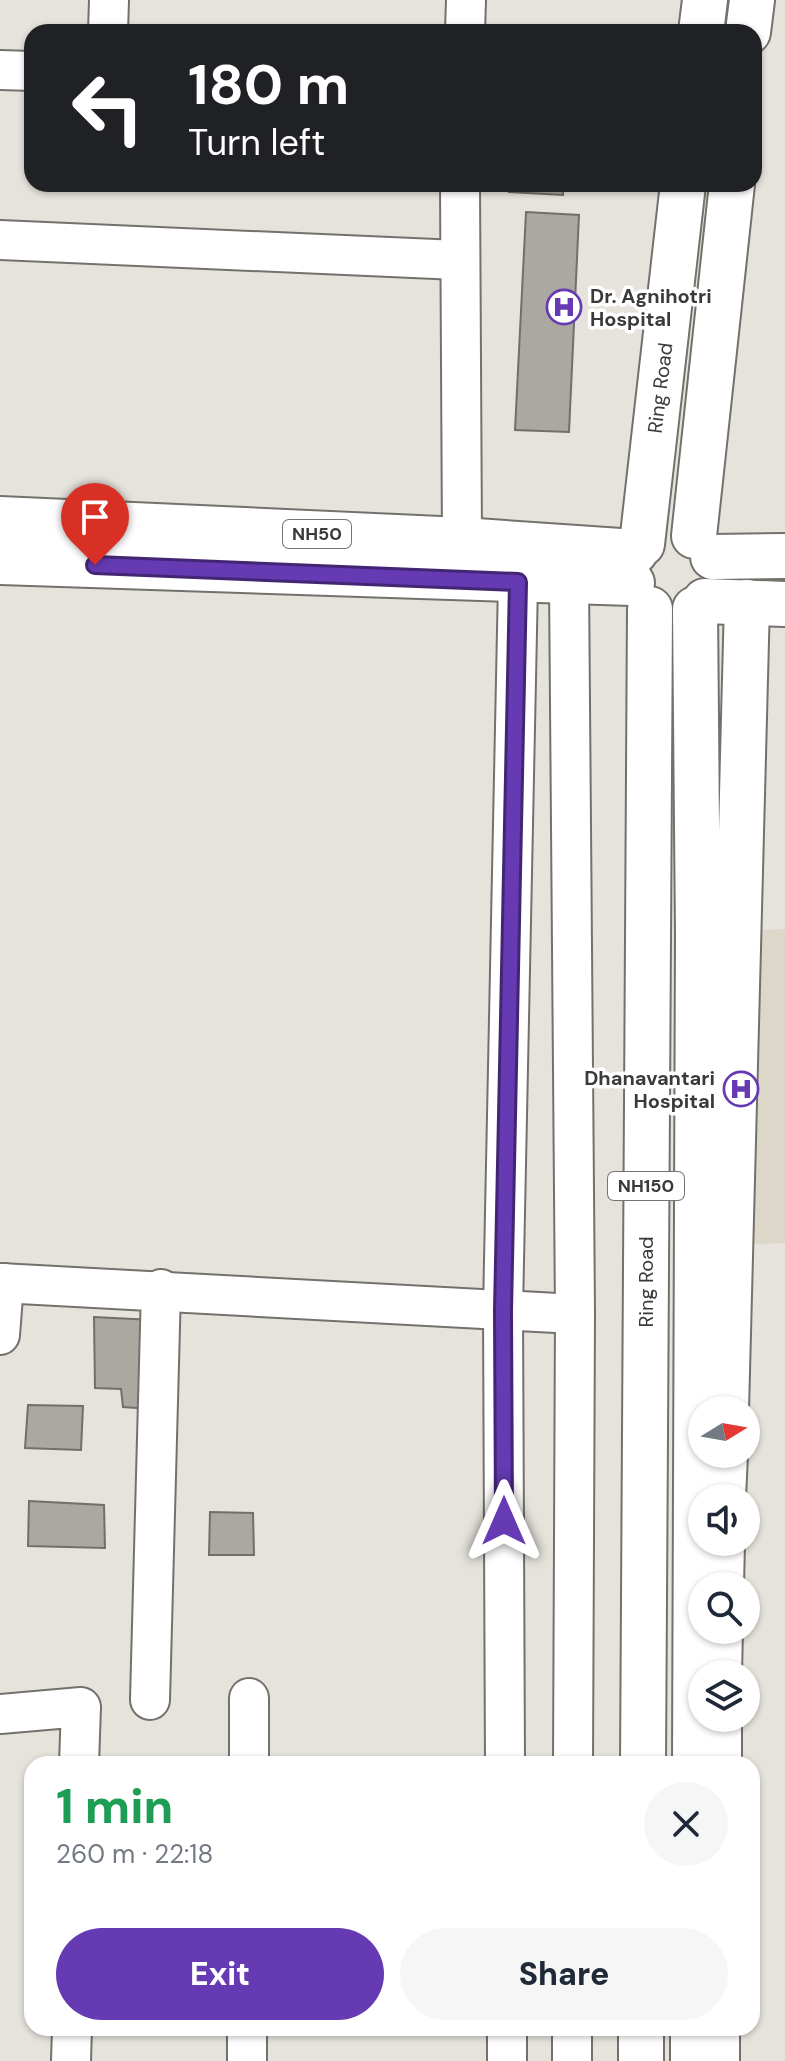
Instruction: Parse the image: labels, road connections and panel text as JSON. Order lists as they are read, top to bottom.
{
  "streets": {
    "main road": ["Ring Road", "NH50", "NH150"]
  },
  "crossings": [
    ["Ring Road", "NH50"],
    ["NH50", "NH150"]
  ],
  "places": {
    "hospital": ["Dr. Agnihotri Hospital", "Dhanavantari Hospital"]
  },
  "north": "right",
  "page": {
    "turn": ["180 m", "Turn left"],
    "heading": ["1 min", "260 m · 22:18"],
    "buttons": ["Exit", "Share"]
  }
}
